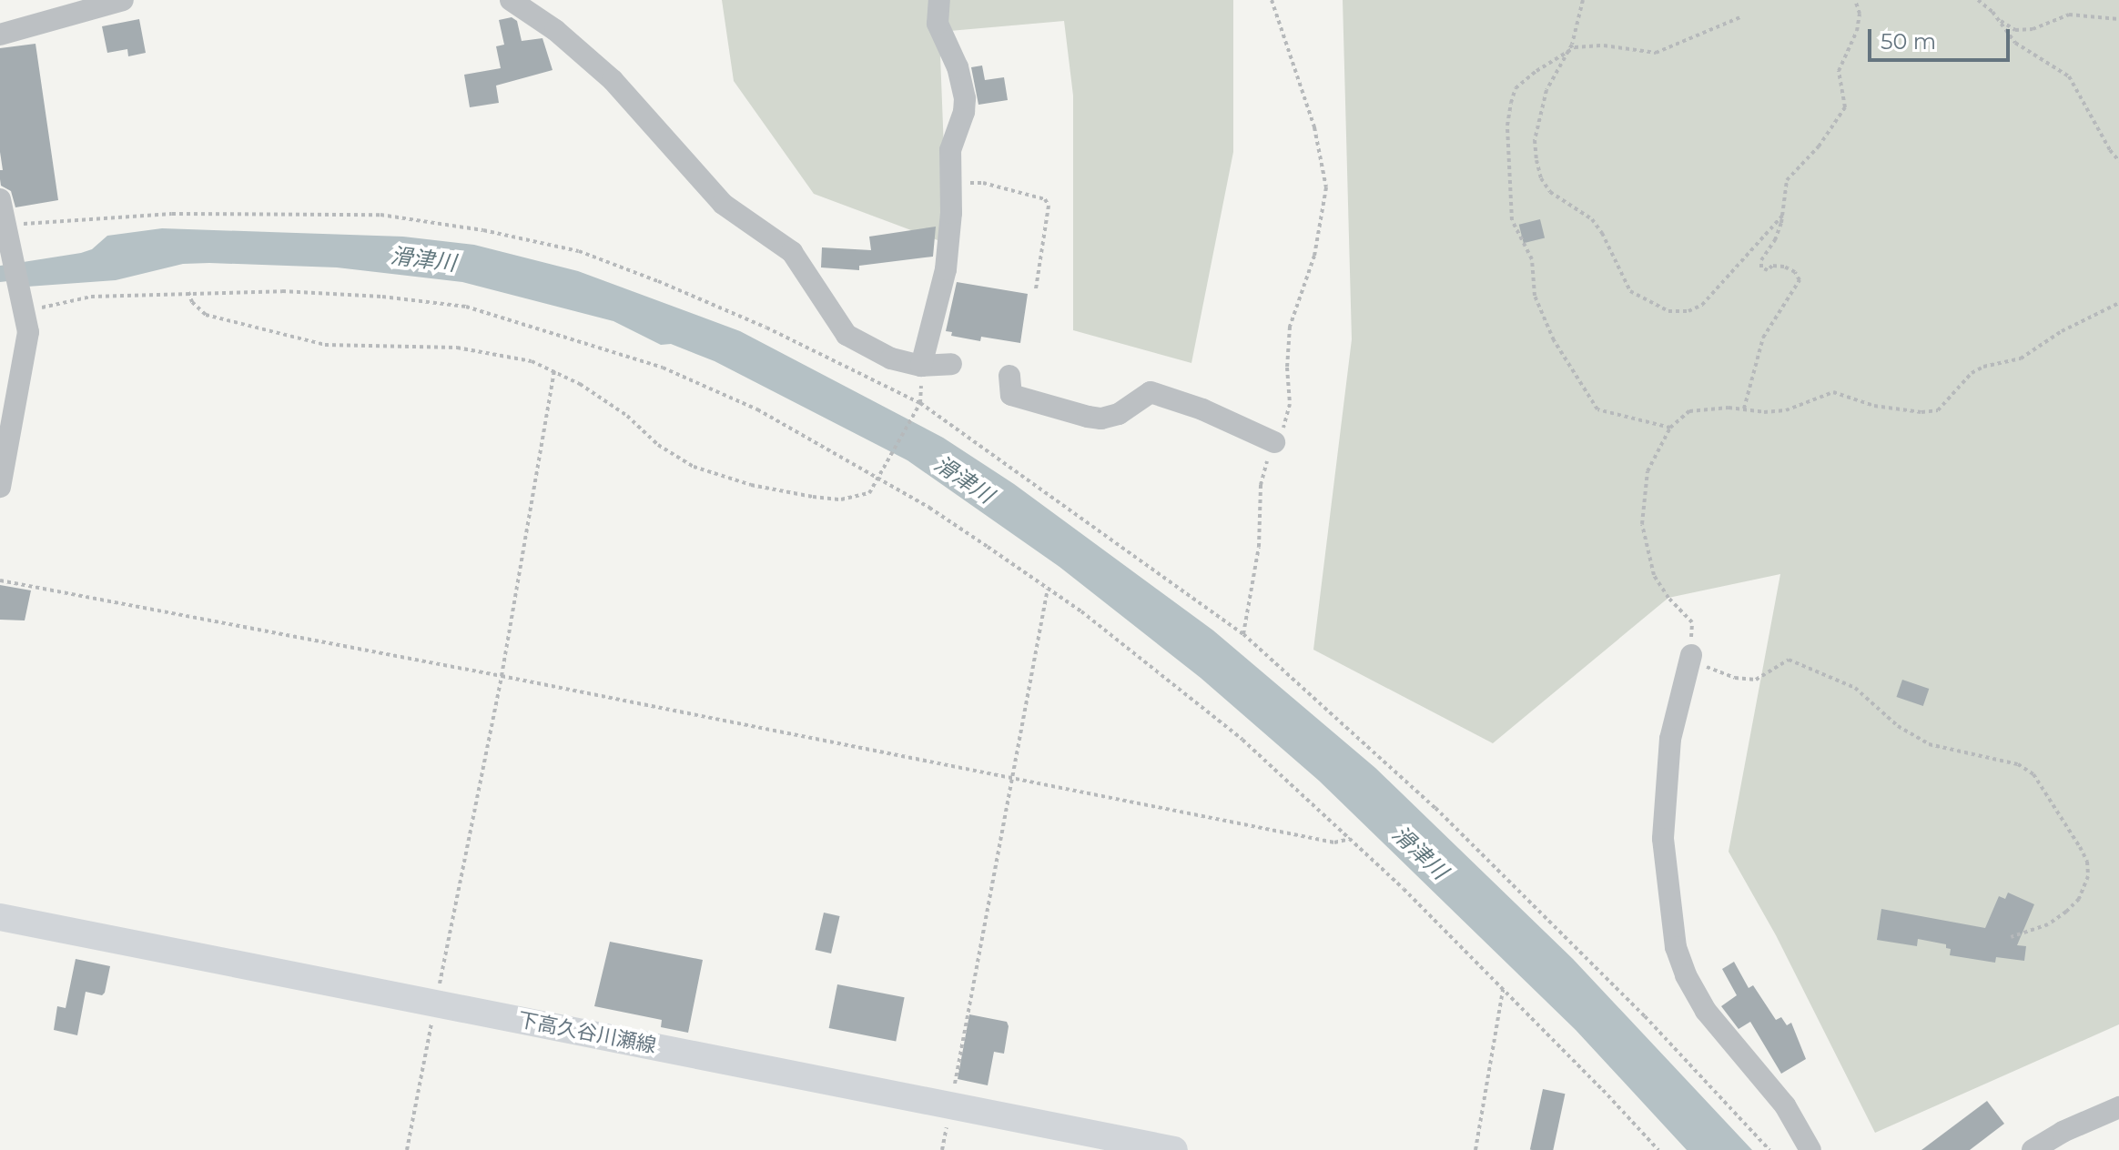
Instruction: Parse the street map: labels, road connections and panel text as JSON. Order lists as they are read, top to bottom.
{
  "streets": {
    "main road": ["下高久谷川瀬線"]
  },
  "water": ["滑津川"],
  "scale_bar": "50 m"
}
